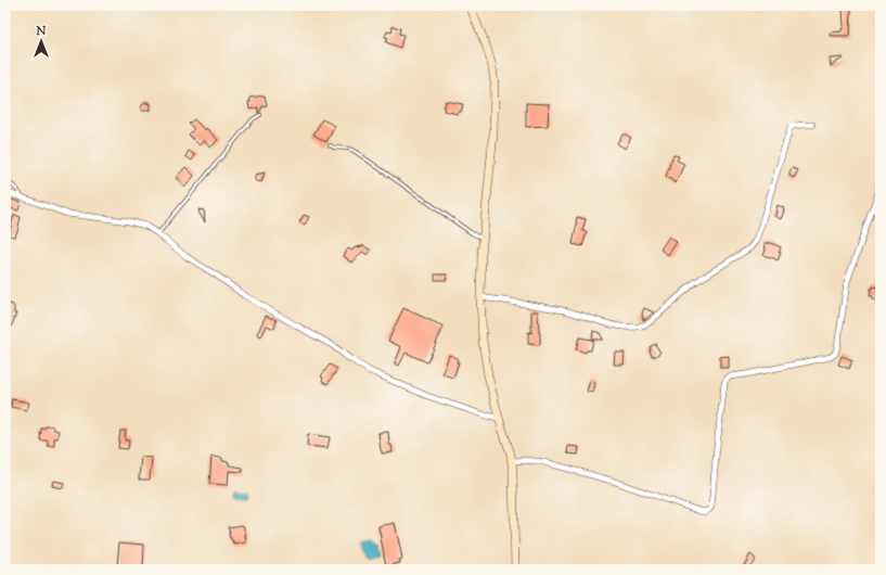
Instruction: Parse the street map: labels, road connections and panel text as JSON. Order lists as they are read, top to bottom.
{
  "north": "top"
}
